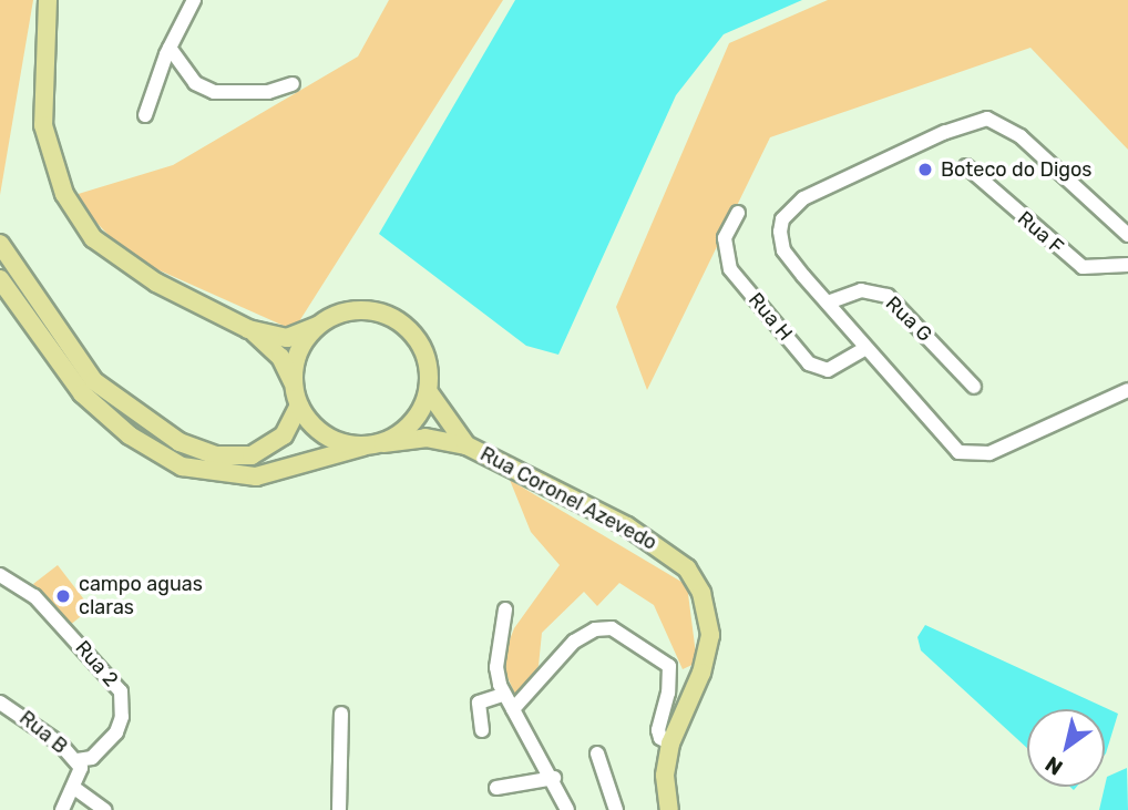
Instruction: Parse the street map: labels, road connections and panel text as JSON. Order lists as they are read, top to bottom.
{
  "streets": {
    "main road": ["Rua Coronel Azevedo"],
    "street": [
      "Rua F",
      "Rua H",
      "Rua G",
      "Rua 2",
      "Rua B"
    ]
  },
  "crossings": [
    ["Rua 2", "Rua B"]
  ],
  "places": ["Boteco do Digos", "campo aguas claras"],
  "north": "bottom left"
}
